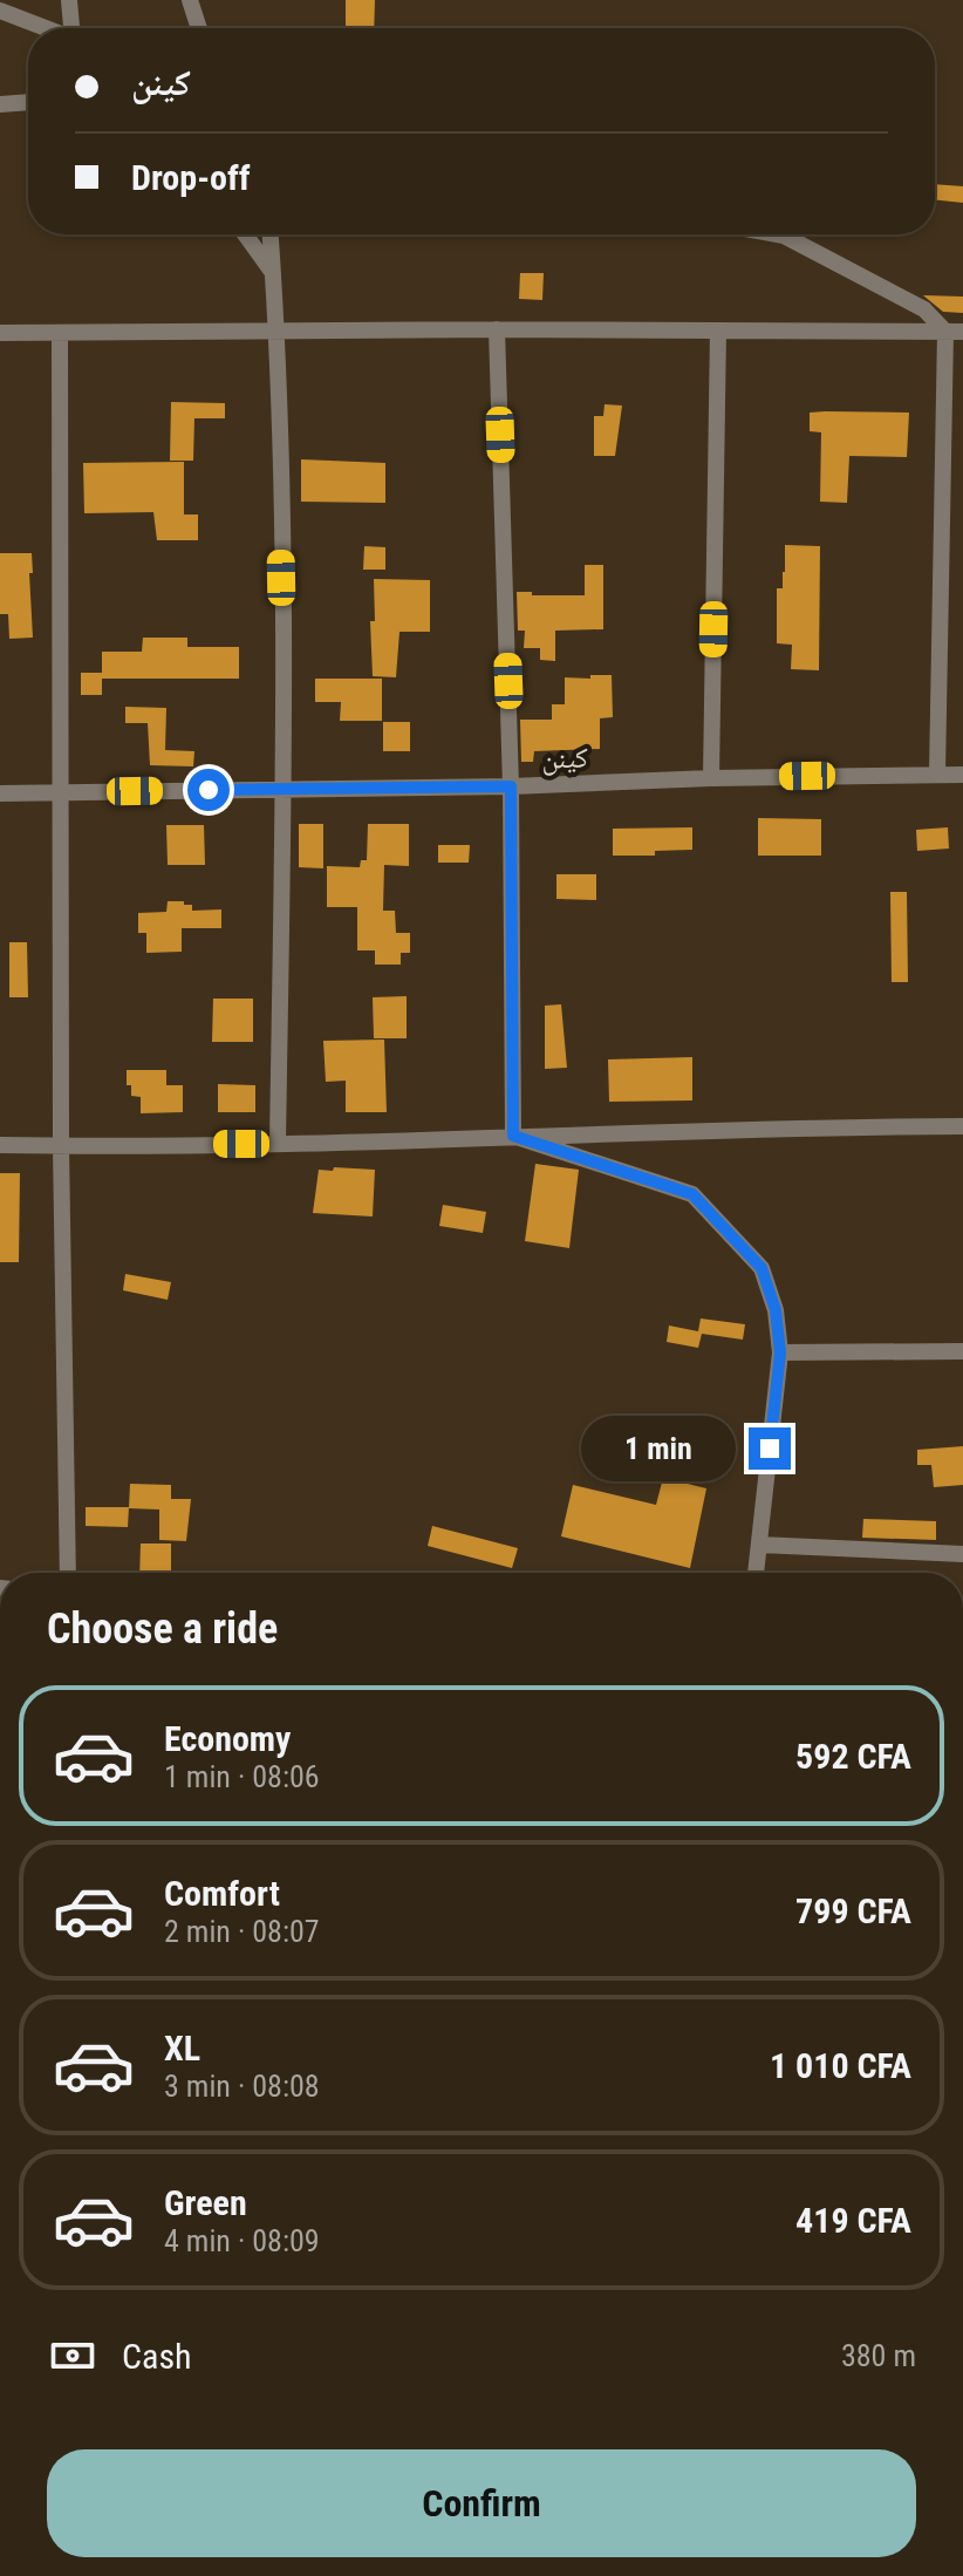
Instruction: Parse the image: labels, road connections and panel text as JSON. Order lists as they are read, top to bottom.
{
  "streets": {
    "street": ["كينن"]
  },
  "page": {
    "banner": ["كينن", "Drop-off"],
    "bubble": "1 min",
    "heading": "Choose a ride",
    "list": [
      {
        "name": "Economy",
        "note": "1 min · 08:06",
        "value": "592 CFA"
      },
      {
        "name": "Comfort",
        "note": "2 min · 08:07",
        "value": "799 CFA"
      },
      {
        "name": "XL",
        "note": "3 min · 08:08",
        "value": "1 010 CFA"
      },
      {
        "name": "Green",
        "note": "4 min · 08:09",
        "value": "419 CFA"
      }
    ],
    "pay": ["Cash", "380 m"],
    "buttons": "Confirm"
  }
}
